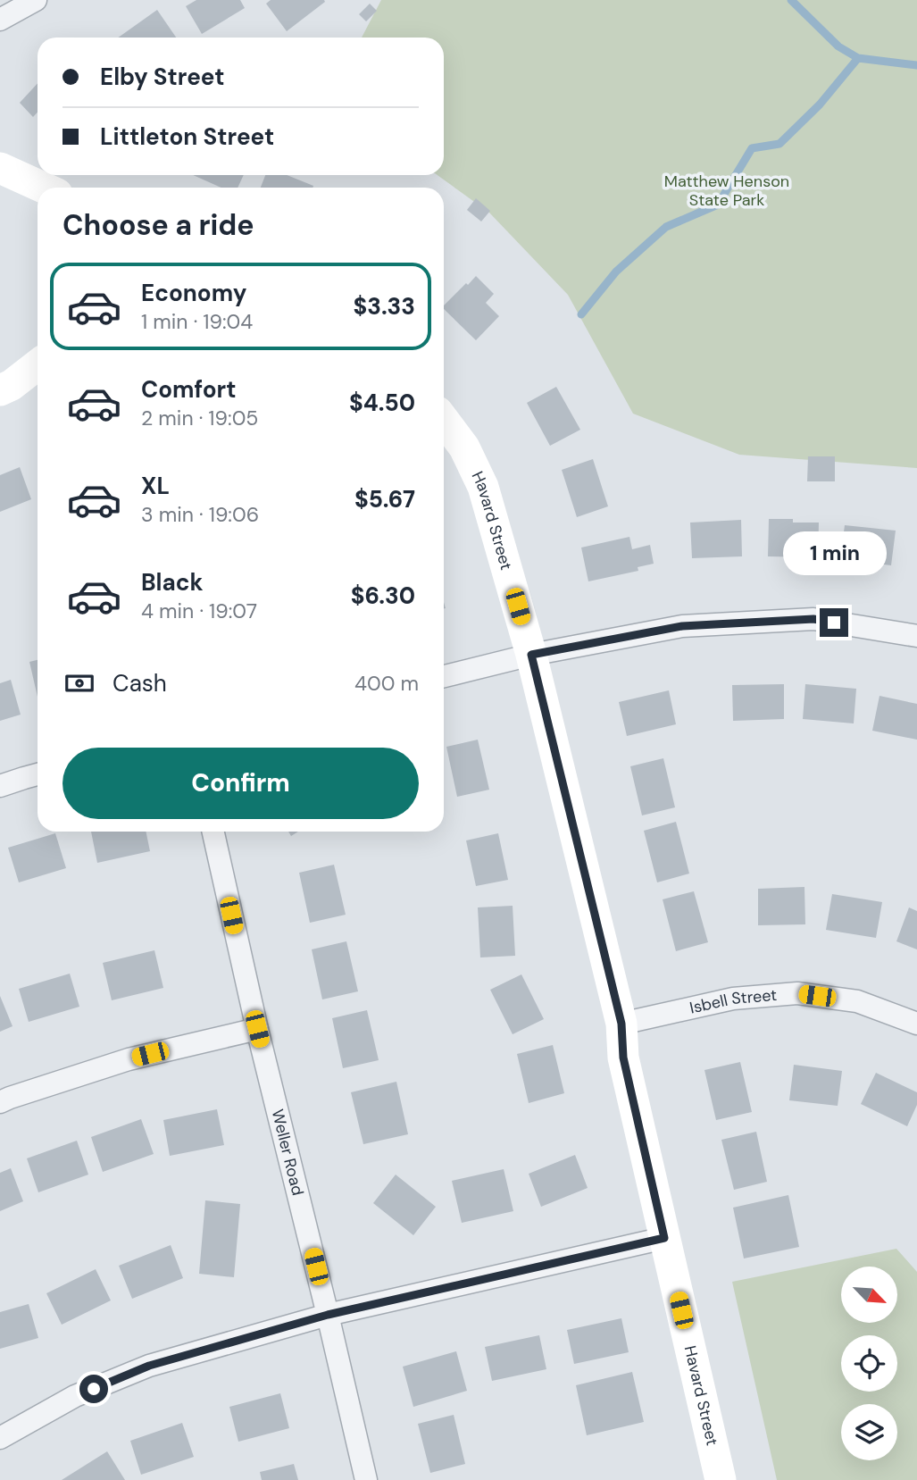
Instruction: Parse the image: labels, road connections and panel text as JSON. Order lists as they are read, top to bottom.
{
  "streets": {
    "street": ["Havard Street", "Isbell Street", "Weller Road"]
  },
  "crossings": [
    ["Havard Street", "Isbell Street"]
  ],
  "parks": ["Matthew Henson State Park"],
  "north": "bottom right",
  "page": {
    "banner": ["Elby Street", "Littleton Street"],
    "heading": "Choose a ride",
    "list": [
      {
        "name": "Economy",
        "note": "1 min · 19:04",
        "value": "$3.33"
      },
      {
        "name": "Comfort",
        "note": "2 min · 19:05",
        "value": "$4.50"
      },
      {
        "name": "XL",
        "note": "3 min · 19:06",
        "value": "$5.67"
      },
      {
        "name": "Black",
        "note": "4 min · 19:07",
        "value": "$6.30"
      }
    ],
    "bubble": "1 min",
    "pay": ["Cash", "400 m"],
    "buttons": "Confirm"
  }
}
